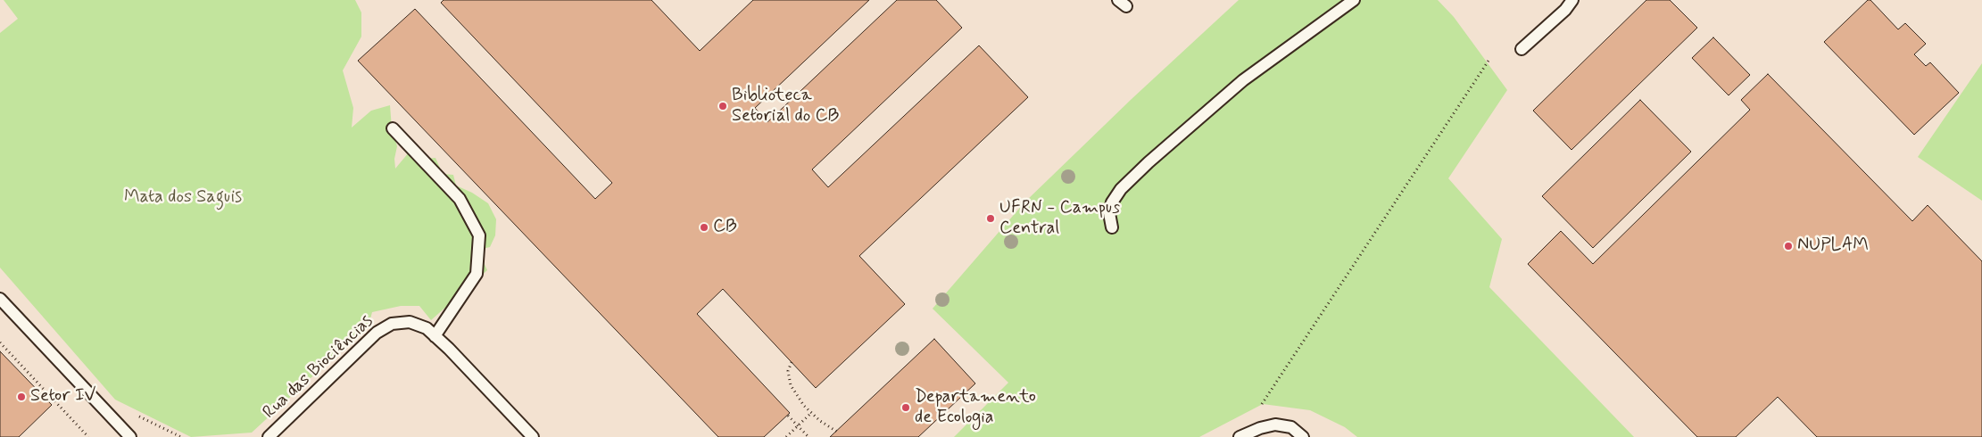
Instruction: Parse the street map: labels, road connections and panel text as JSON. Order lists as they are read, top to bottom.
{
  "streets": {
    "lane": ["Rua das Biociências"]
  },
  "parks": ["Mata dos Saguis"],
  "places": [
    "Biblioteca Setorial do CB",
    "UFRN - Campus Central",
    "CB",
    "NUPLAM",
    "Setor IV",
    "Departamento de Ecologia"
  ]
}
